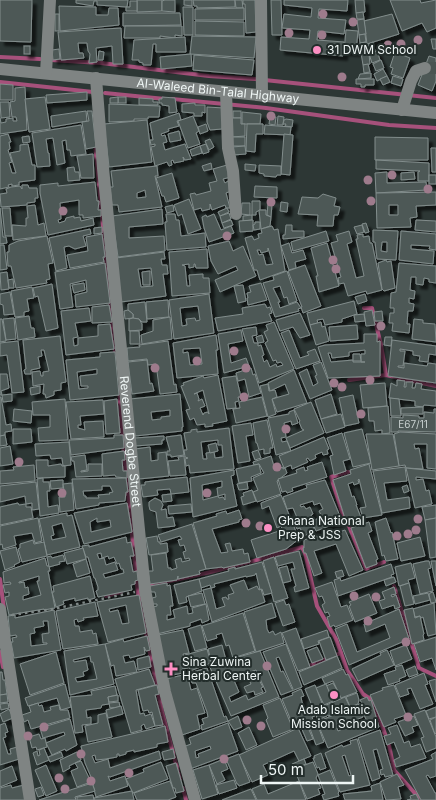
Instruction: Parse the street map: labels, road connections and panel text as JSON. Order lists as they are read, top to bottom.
{
  "streets": {
    "street": ["Al-Waleed Bin-Talal Highway", "Reverend Dogbe Street"]
  },
  "crossings": [
    ["Al-Waleed Bin-Talal Highway", "Reverend Dogbe Street"]
  ],
  "places": {
    "other": ["31 DWM School", "Ghana National Prep & JSS", "Adab Islamic Mission School"],
    "health": ["Sina Zuwina Herbal Center"]
  },
  "house_numbers": ["E67/11"],
  "scale_bar": "50 m"
}
